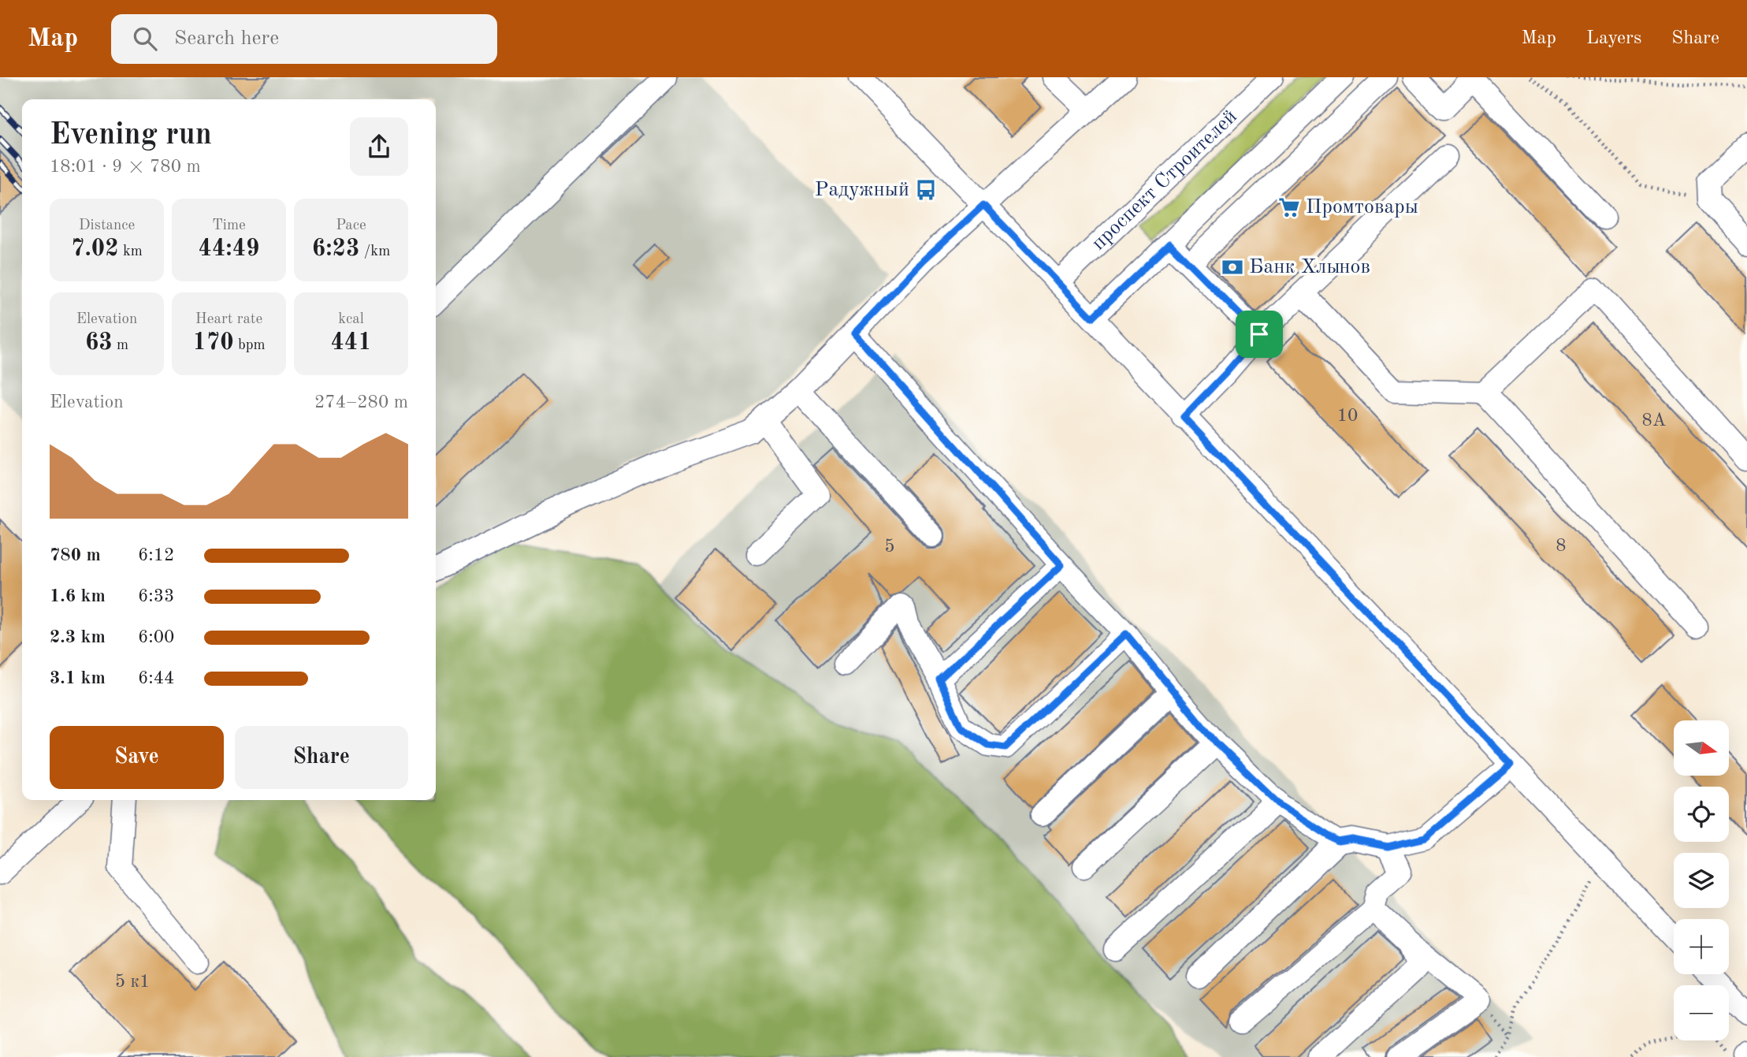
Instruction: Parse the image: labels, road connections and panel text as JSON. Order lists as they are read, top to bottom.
{
  "streets": {
    "street": ["проспект Строителей"]
  },
  "places": {
    "bus stop": ["Радужный"],
    "supermarket": ["Промтовары"],
    "bank": ["Банк Хлынов"]
  },
  "house_numbers": [
    "10",
    "8А",
    "8",
    "5",
    "5 к1"
  ],
  "north": "right",
  "page": {
    "header": "Map",
    "search": "Search here",
    "nav": ["Map", "Layers", "Share"],
    "heading": ["Evening run", "18:01 · 9 × 780 m"],
    "stats": [
      ["Distance", "7.02 km"],
      ["Time", "44:49"],
      ["Pace", "6:23 /km"],
      ["Elevation", "63 m"],
      ["Heart rate", "170 bpm"],
      ["kcal", "441"]
    ],
    "chart": ["Elevation", "274–280 m"],
    "list": [
      {
        "name": "780 m",
        "note": "6:12"
      },
      {
        "name": "1.6 km",
        "note": "6:33"
      },
      {
        "name": "2.3 km",
        "note": "6:00"
      },
      {
        "name": "3.1 km",
        "note": "6:44"
      }
    ],
    "buttons": ["Save", "Share"],
    "map_buttons": ["+", "−"]
  }
}
